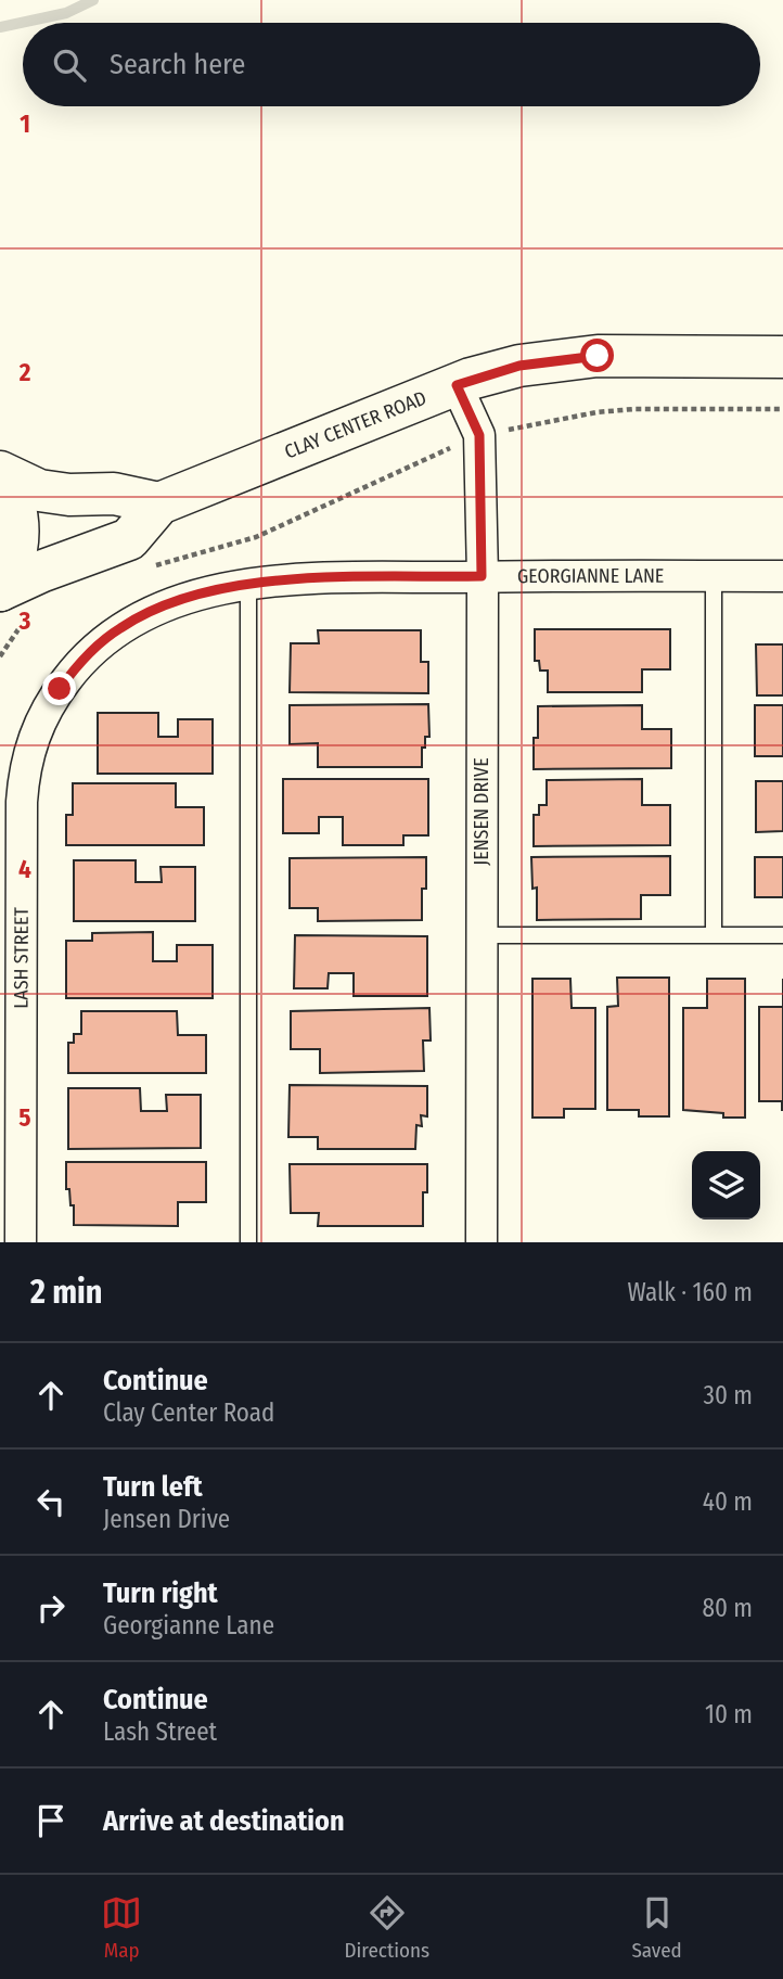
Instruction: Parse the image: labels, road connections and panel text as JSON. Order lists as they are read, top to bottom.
{
  "streets": {
    "street": [
      "CLAY CENTER ROAD",
      "GEORGIANNE LANE",
      "JENSEN DRIVE",
      "LASH STREET"
    ]
  },
  "crossings": [
    ["CLAY CENTER ROAD", "JENSEN DRIVE"],
    ["GEORGIANNE LANE", "JENSEN DRIVE"],
    ["GEORGIANNE LANE", "LASH STREET"]
  ],
  "page": {
    "search": "Search here",
    "heading": ["2 min", "Walk · 160 m"],
    "list": [
      ["Continue", "Clay Center Road", "30 m"],
      ["Turn left", "Jensen Drive", "40 m"],
      ["Turn right", "Georgianne Lane", "80 m"],
      ["Continue", "Lash Street", "10 m"],
      "Arrive at destination"
    ],
    "nav": ["Map", "Directions", "Saved"]
  },
  "grid": {
    "rows": [
      "1",
      "2",
      "3",
      "4",
      "5"
    ]
  }
}
